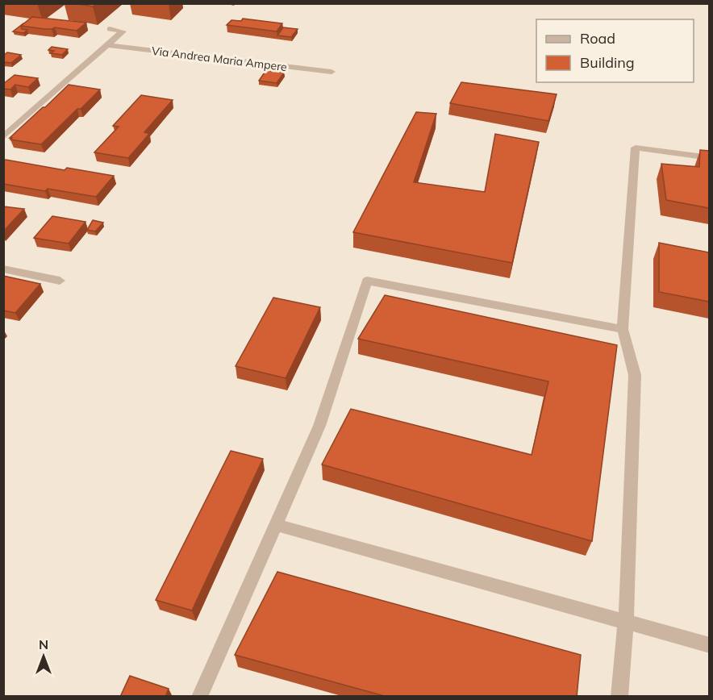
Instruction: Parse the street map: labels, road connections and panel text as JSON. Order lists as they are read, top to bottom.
{
  "streets": {
    "street": ["Via Andrea Maria Ampere"]
  },
  "legend": ["Road", "Building"],
  "north": "top"
}
